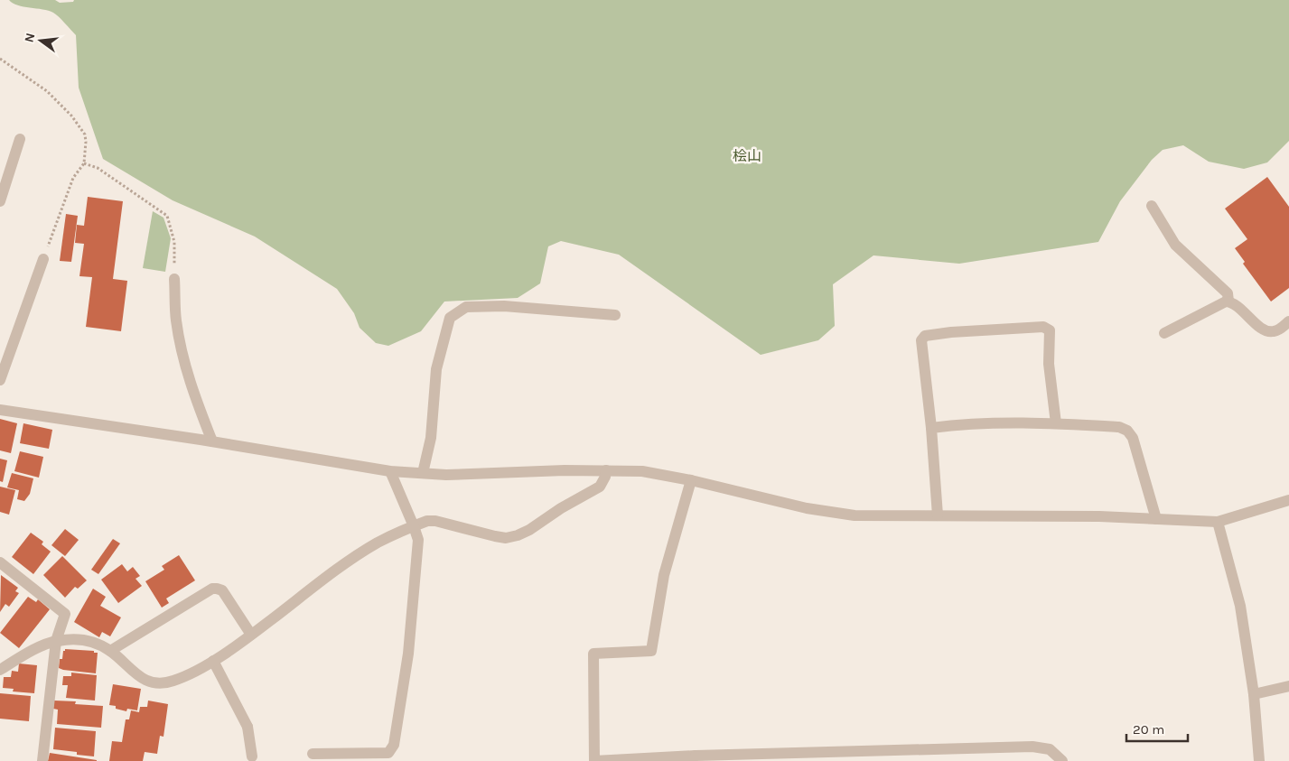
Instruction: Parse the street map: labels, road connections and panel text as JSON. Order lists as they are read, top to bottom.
{
  "parks": ["桧山"],
  "scale_bar": "20 m",
  "north": "left"
}
